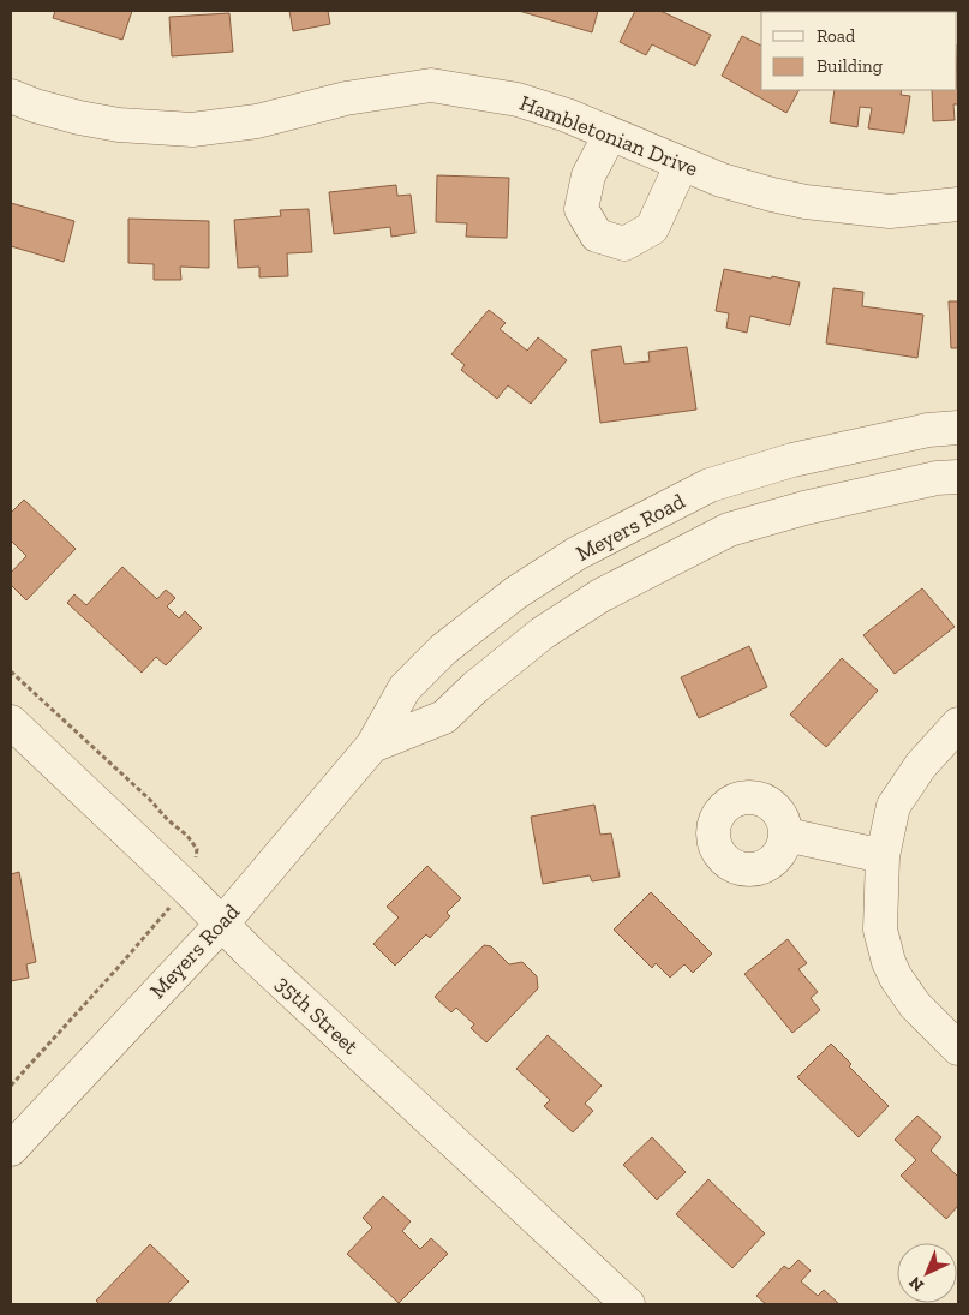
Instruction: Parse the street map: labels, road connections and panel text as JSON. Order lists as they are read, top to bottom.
{
  "streets": {
    "street": ["Hambletonian Drive", "Meyers Road", "35th Street"]
  },
  "crossings": [
    ["Meyers Road", "35th Street"]
  ],
  "legend": ["Road", "Building"],
  "north": "bottom left"
}
